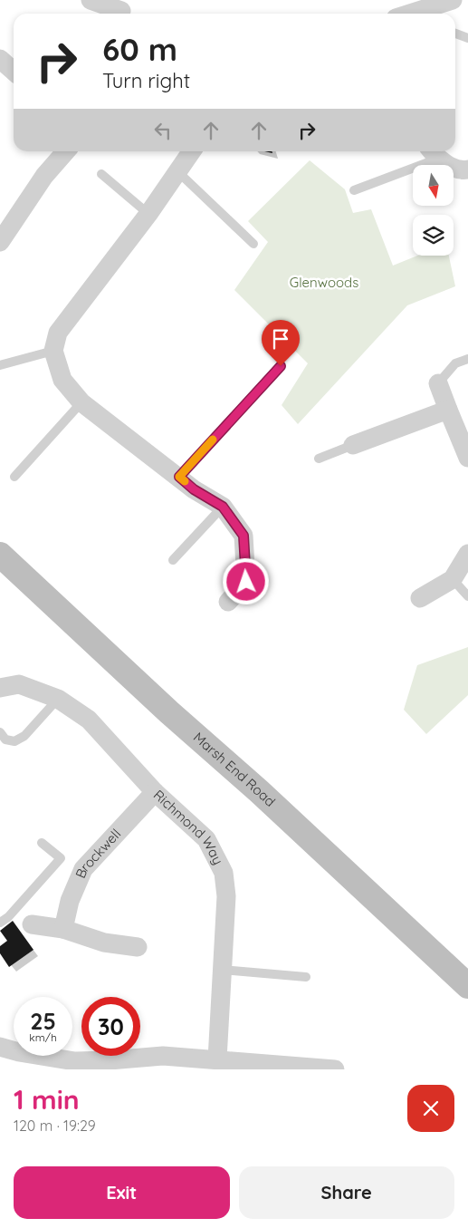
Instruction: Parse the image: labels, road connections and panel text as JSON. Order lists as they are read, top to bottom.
{
  "streets": {
    "street": ["Marsh End Road", "Richmond Way", "Brockwell"]
  },
  "crossings": [
    ["Richmond Way", "Brockwell"]
  ],
  "parks": ["Glenwoods"],
  "north": "bottom",
  "page": {
    "turn": ["60 m", "Turn right"],
    "speed": "25 km/h",
    "limit": "30",
    "heading": ["1 min", "120 m · 19:29"],
    "buttons": ["Exit", "Share"]
  }
}
